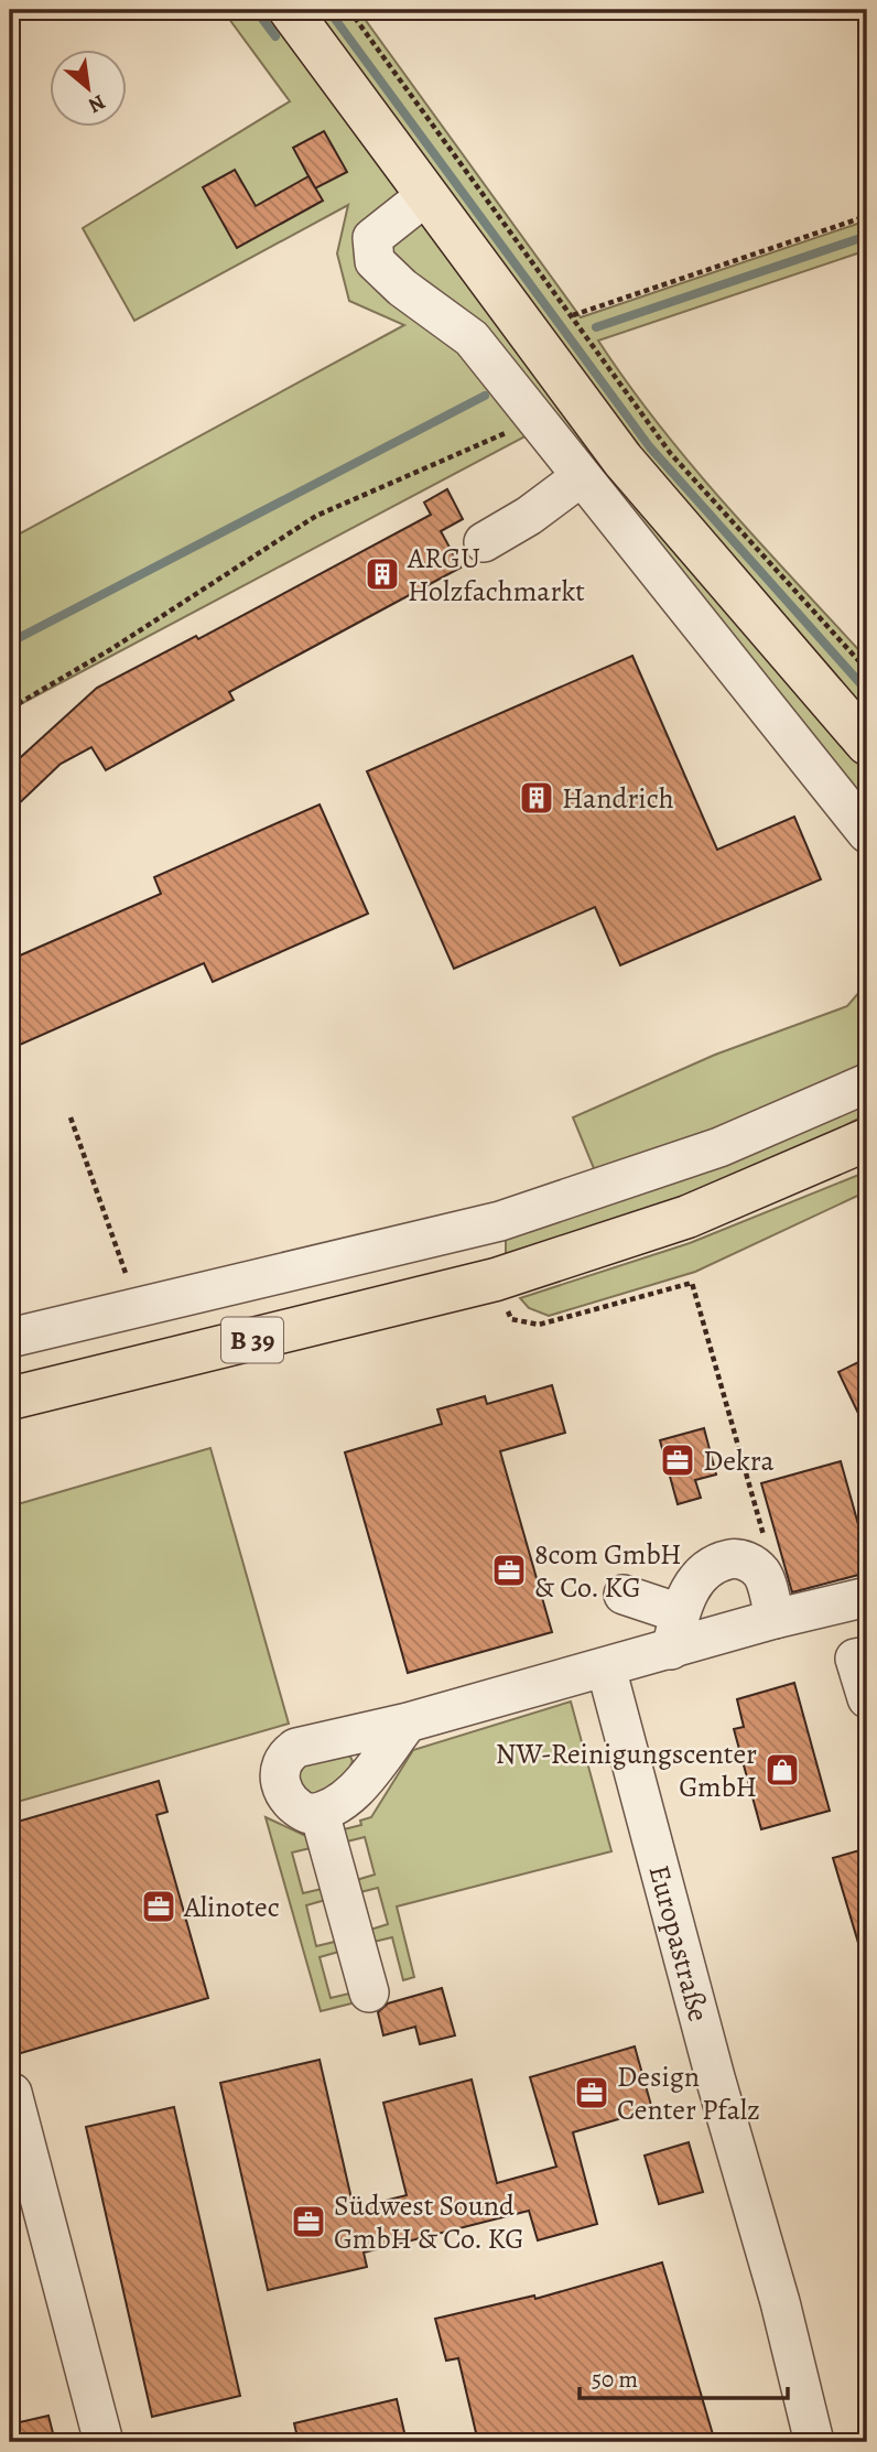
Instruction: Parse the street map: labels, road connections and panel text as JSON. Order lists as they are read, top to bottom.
{
  "streets": {
    "main road": ["B 39"],
    "street": ["Europastraße"]
  },
  "places": {
    "building": ["ARGU Holzfachmarkt", "Handrich"],
    "office": [
      "Dekra",
      "8com GmbH & Co. KG",
      "Alinotec",
      "Design Center Pfalz",
      "Südwest Sound GmbH & Co. KG"
    ],
    "shop": ["NW-Reinigungscenter GmbH"]
  },
  "scale_bar": "50 m",
  "north": "bottom right"
}
